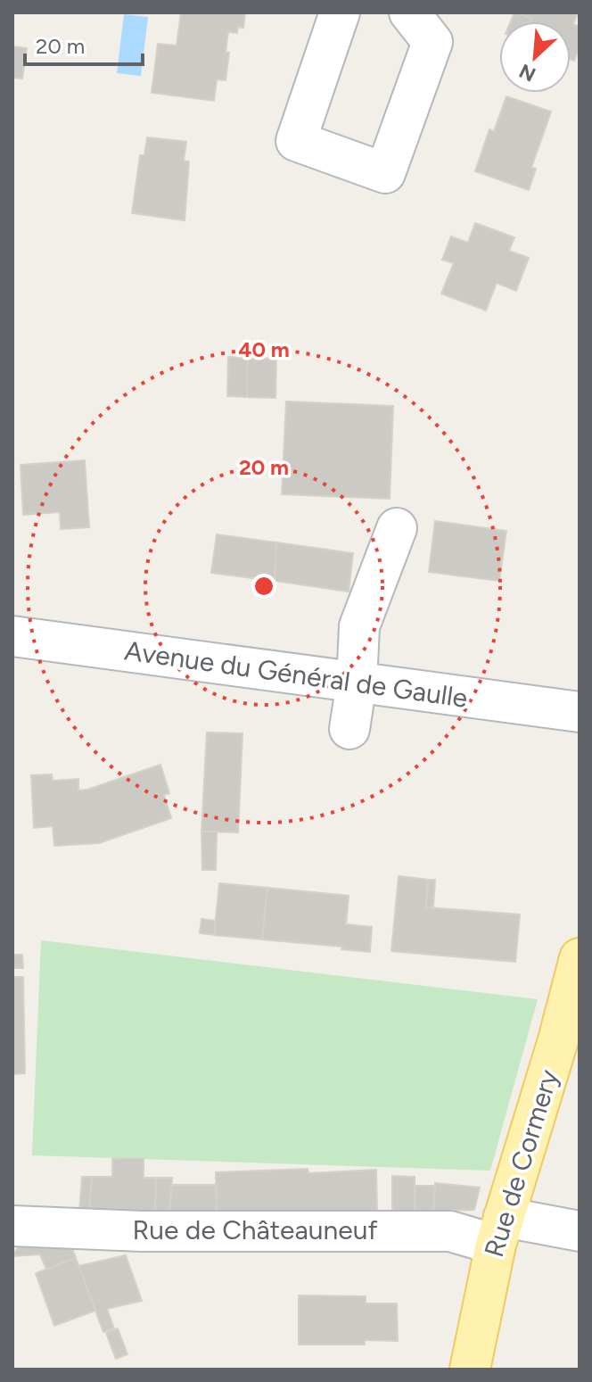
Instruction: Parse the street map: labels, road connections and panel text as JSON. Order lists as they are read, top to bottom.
{
  "streets": {
    "main road": ["Rue de Cormery"],
    "street": ["Avenue du Général de Gaulle", "Rue de Châteauneuf"]
  },
  "crossings": [
    ["Rue de Cormery", "Rue de Châteauneuf"]
  ],
  "scale_bar": "20 m",
  "north": "bottom left",
  "rings": ["40 m", "20 m"]
}
